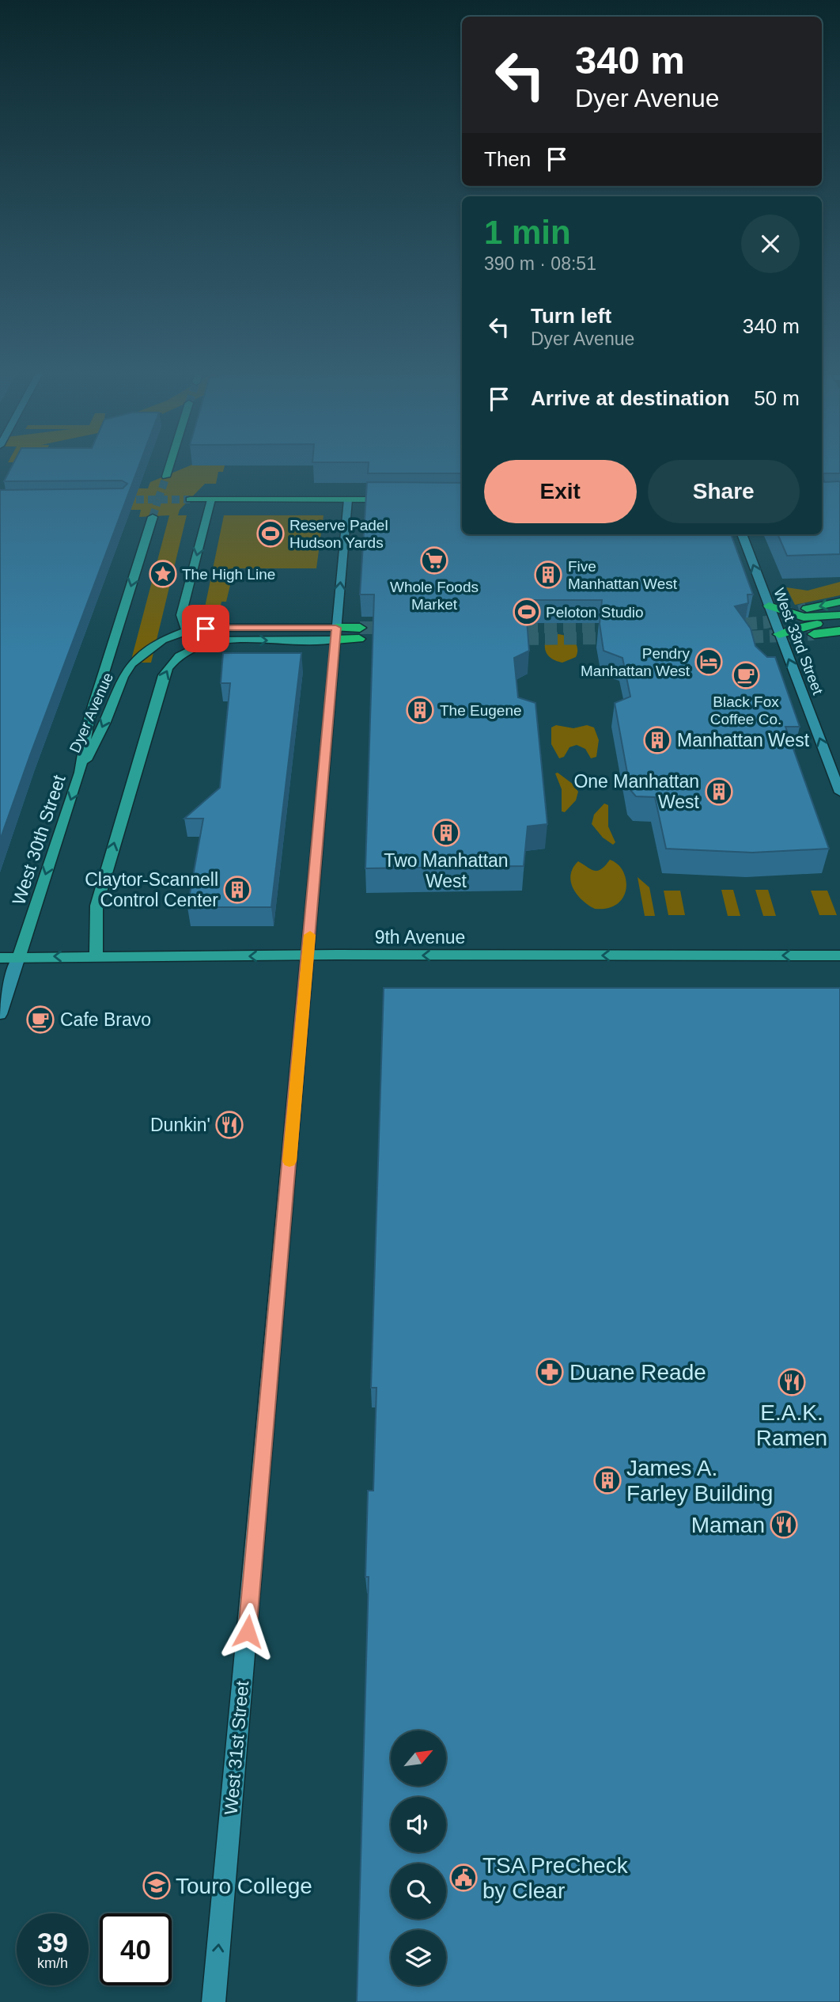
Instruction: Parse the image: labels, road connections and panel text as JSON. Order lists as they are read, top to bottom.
{
  "streets": {
    "main road": ["Dyer Avenue", "West 30th Street", "9th Avenue"],
    "street": ["West 33rd Street", "West 31st Street"]
  },
  "crossings": [
    ["Dyer Avenue", "West 30th Street"],
    ["Dyer Avenue", "West 31st Street"],
    ["West 30th Street", "9th Avenue"],
    ["9th Avenue", "West 31st Street"]
  ],
  "one_way": ["West 33rd Street", "9th Avenue", "West 31st Street"],
  "places": {
    "sports": ["Reserve Padel Hudson Yards", "Peloton Studio"],
    "supermarket": ["Whole Foods Market"],
    "place": ["The High Line"],
    "building": [
      "Five Manhattan West",
      "The Eugene",
      "Manhattan West",
      "One Manhattan West",
      "Two Manhattan West",
      "Claytor-Scannell Control Center",
      "James A. Farley Building"
    ],
    "hotel": ["Pendry Manhattan West"],
    "cafe": ["Black Fox Coffee Co.", "Cafe Bravo"],
    "restaurant": ["Dunkin'", "E.A.K. Ramen", "Maman"],
    "pharmacy": ["Duane Reade"],
    "public building": ["TSA PreCheck by Clear"],
    "school or university": ["Touro College"]
  },
  "north": "top right",
  "page": {
    "turn": ["340 m", "Dyer Avenue"],
    "then": "Then",
    "heading": ["1 min", "390 m · 08:51"],
    "list": [
      {
        "name": "Turn left",
        "note": "Dyer Avenue",
        "value": "340 m"
      },
      {
        "name": "Arrive at destination",
        "value": "50 m"
      }
    ],
    "buttons": ["Exit", "Share"],
    "speed": "39 km/h",
    "limit": "40"
  }
}
